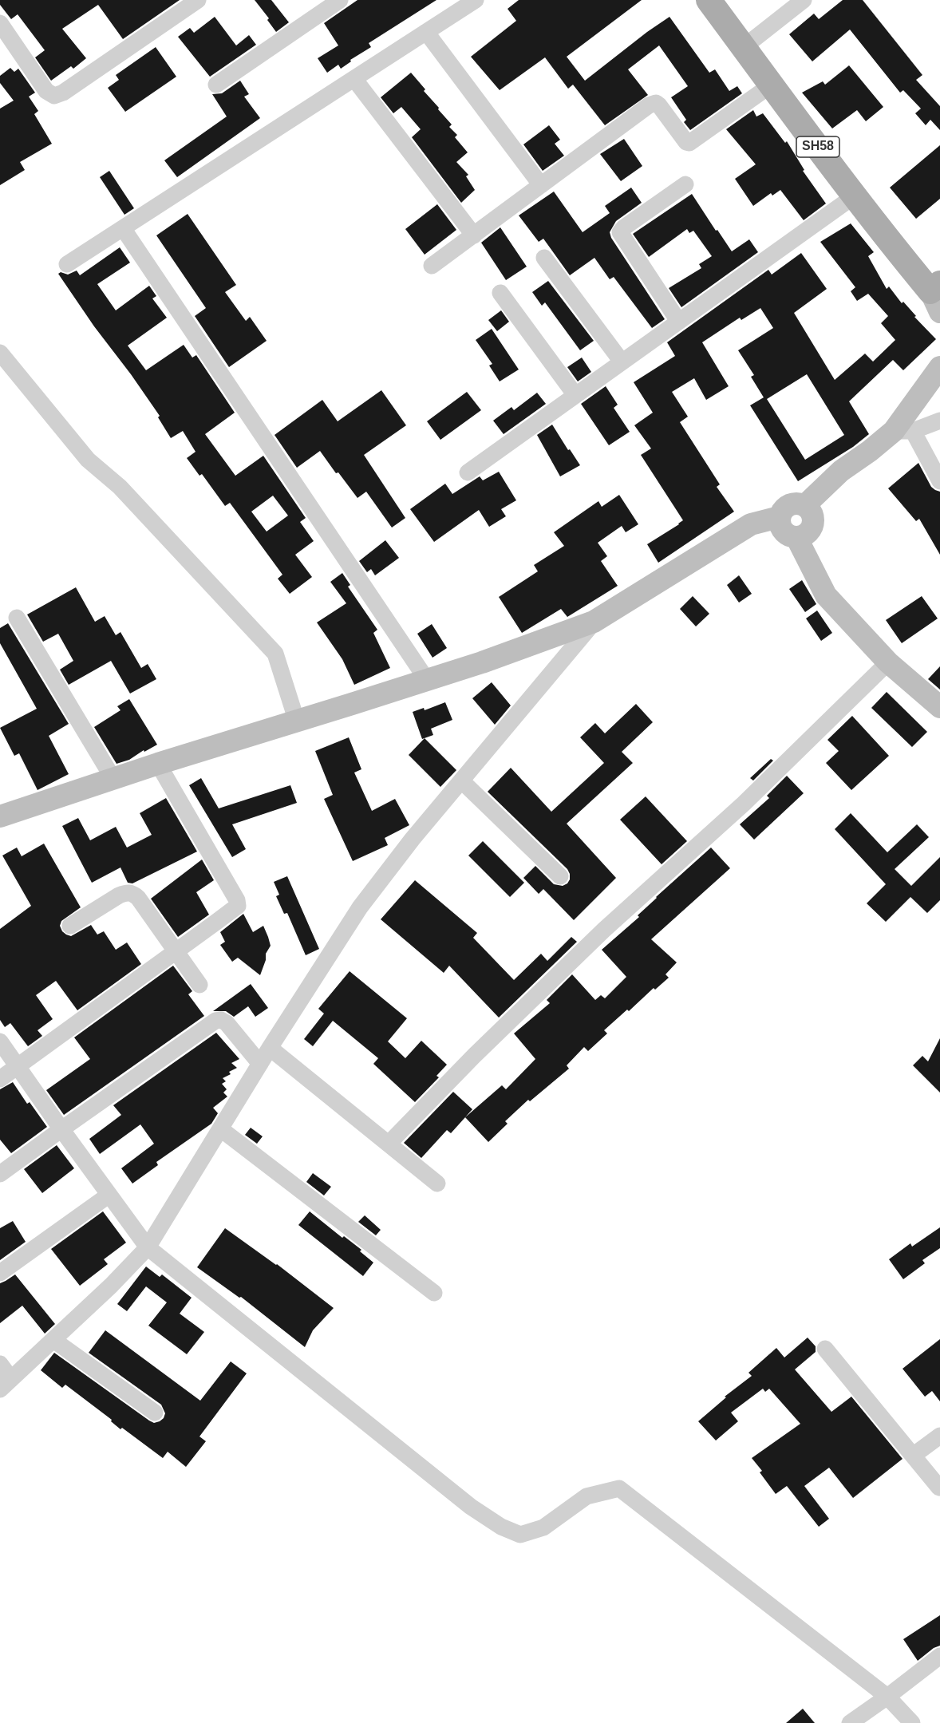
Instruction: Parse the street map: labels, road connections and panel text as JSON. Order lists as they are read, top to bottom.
{
  "streets": {
    "main road": ["SH58"]
  }
}
